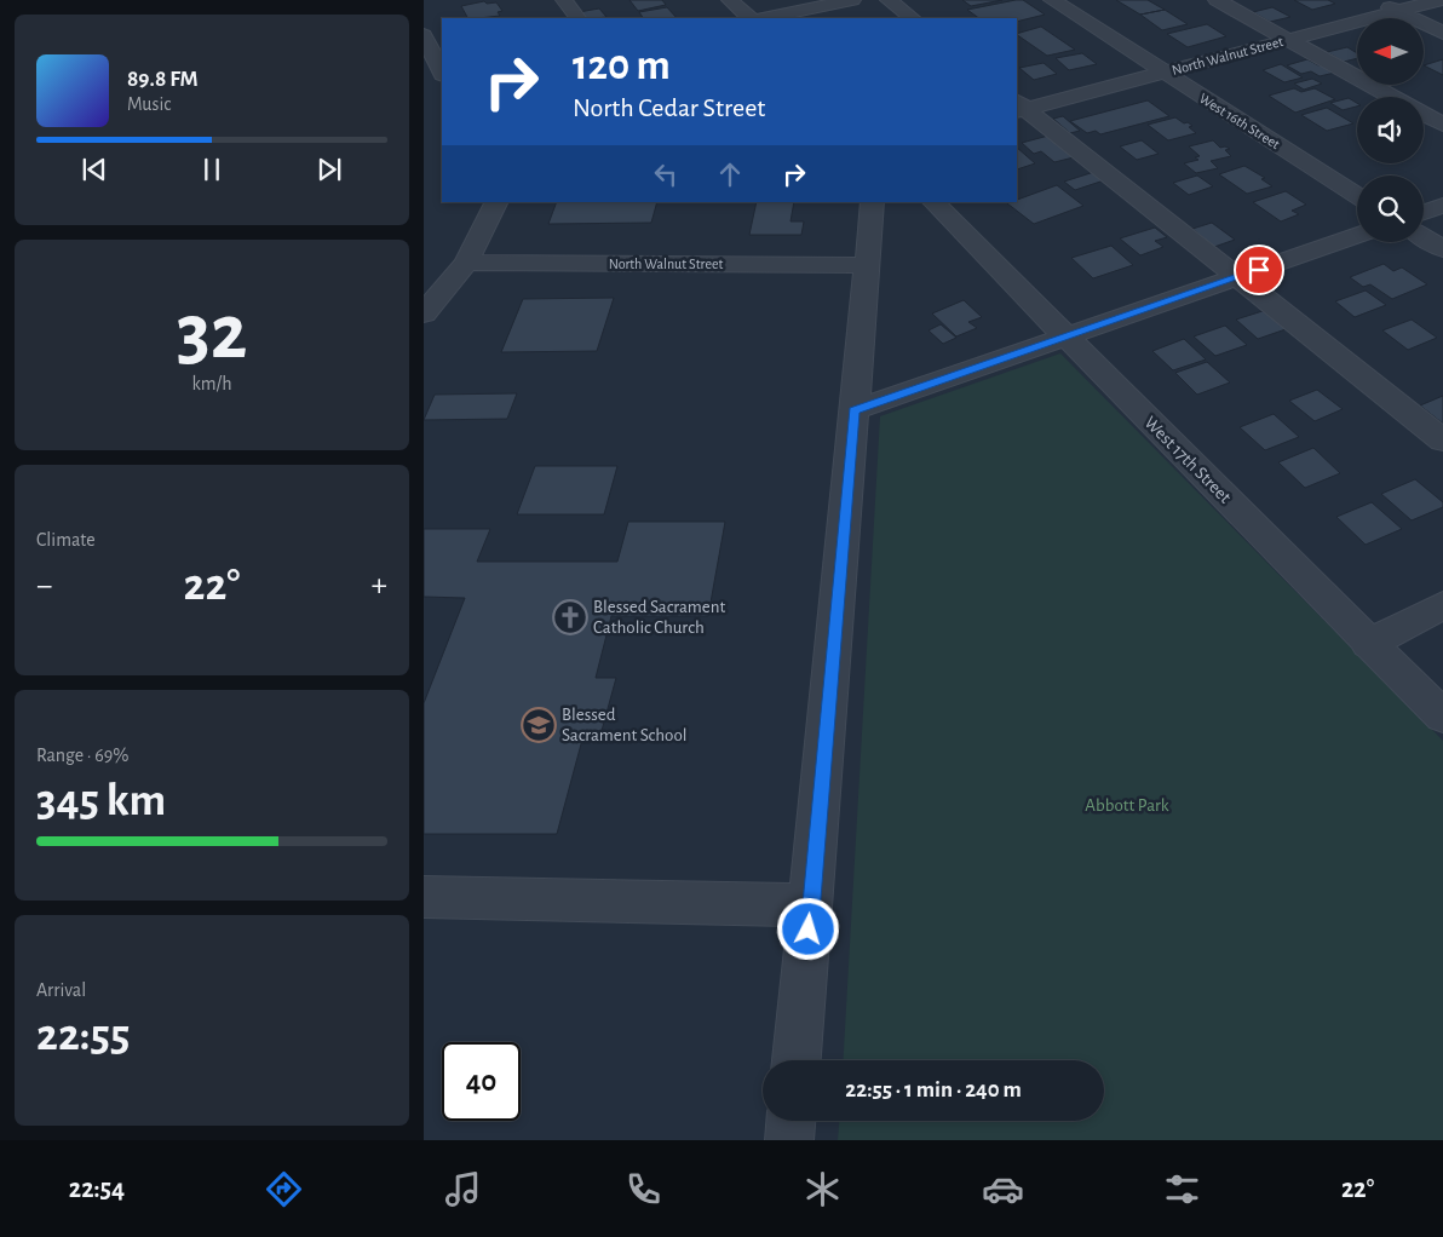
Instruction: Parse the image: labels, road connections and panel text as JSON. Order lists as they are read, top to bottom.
{
  "streets": {
    "street": ["North Walnut Street", "West 16th Street", "West 17th Street"]
  },
  "crossings": [
    ["North Walnut Street", "West 16th Street"]
  ],
  "parks": ["Abbott Park"],
  "places": {
    "church": ["Blessed Sacrament Catholic Church"],
    "school or university": ["Blessed Sacrament School"]
  },
  "north": "left",
  "page": {
    "turn": ["120 m", "North Cedar Street"],
    "song": ["89.8 FM", "Music"],
    "tile": [
      ["32", "km/h"],
      "Climate",
      ["Range · 69%", "345 km"],
      ["Arrival", "22:55"]
    ],
    "heat": ["−", "22°", "+"],
    "limit": "40",
    "trip": "22:55 · 1 min · 240 m",
    "tabs": ["22:54", "22°"]
  }
}
